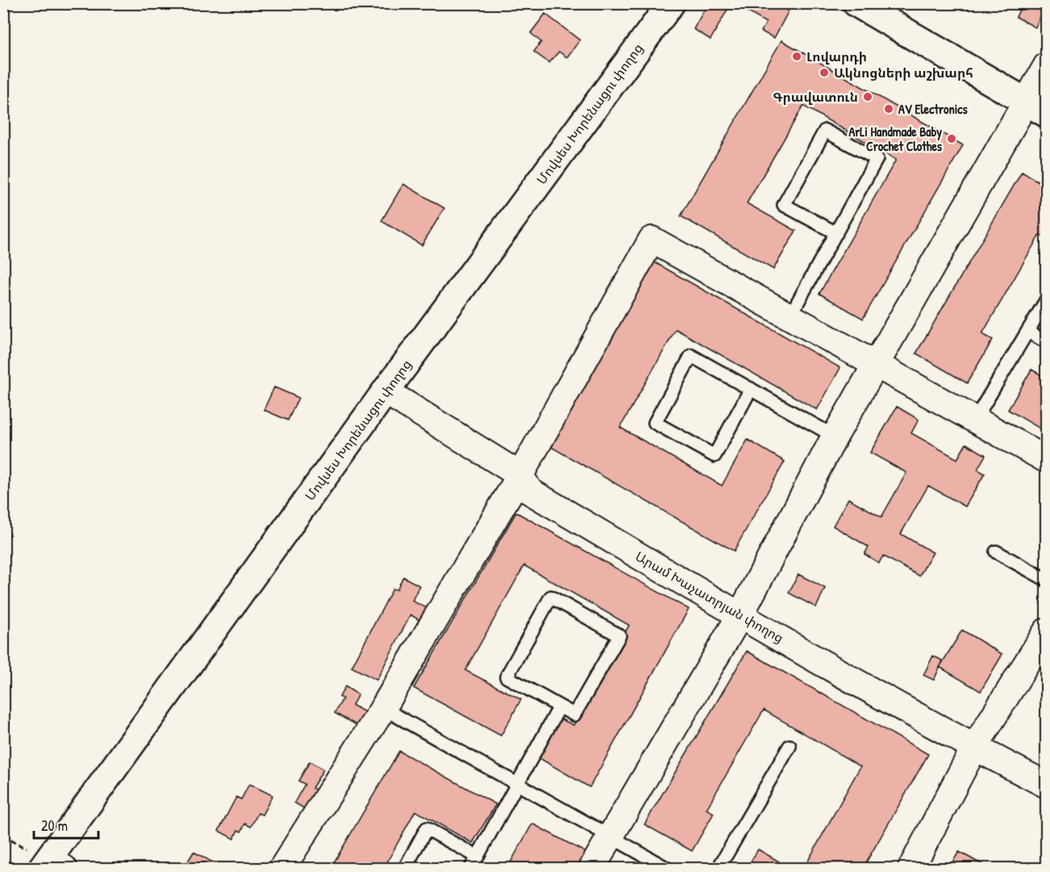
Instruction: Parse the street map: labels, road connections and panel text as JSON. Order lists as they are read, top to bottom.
{
  "streets": {
    "main road": ["Մովսես Խորենացու փողոց"],
    "street": ["Արամ Խաչատրյան փողոց"]
  },
  "crossings": [
    ["Մովսես Խորենացու փողոց", "Արամ Խաչատրյան փողոց"]
  ],
  "places": [
    "Լովարդի",
    "Ակնոցների աշխարհ",
    "Գրավատուն",
    "AV Electronics",
    "ArLi Handmade Baby Crochet Clothes"
  ],
  "scale_bar": "20 m"
}
